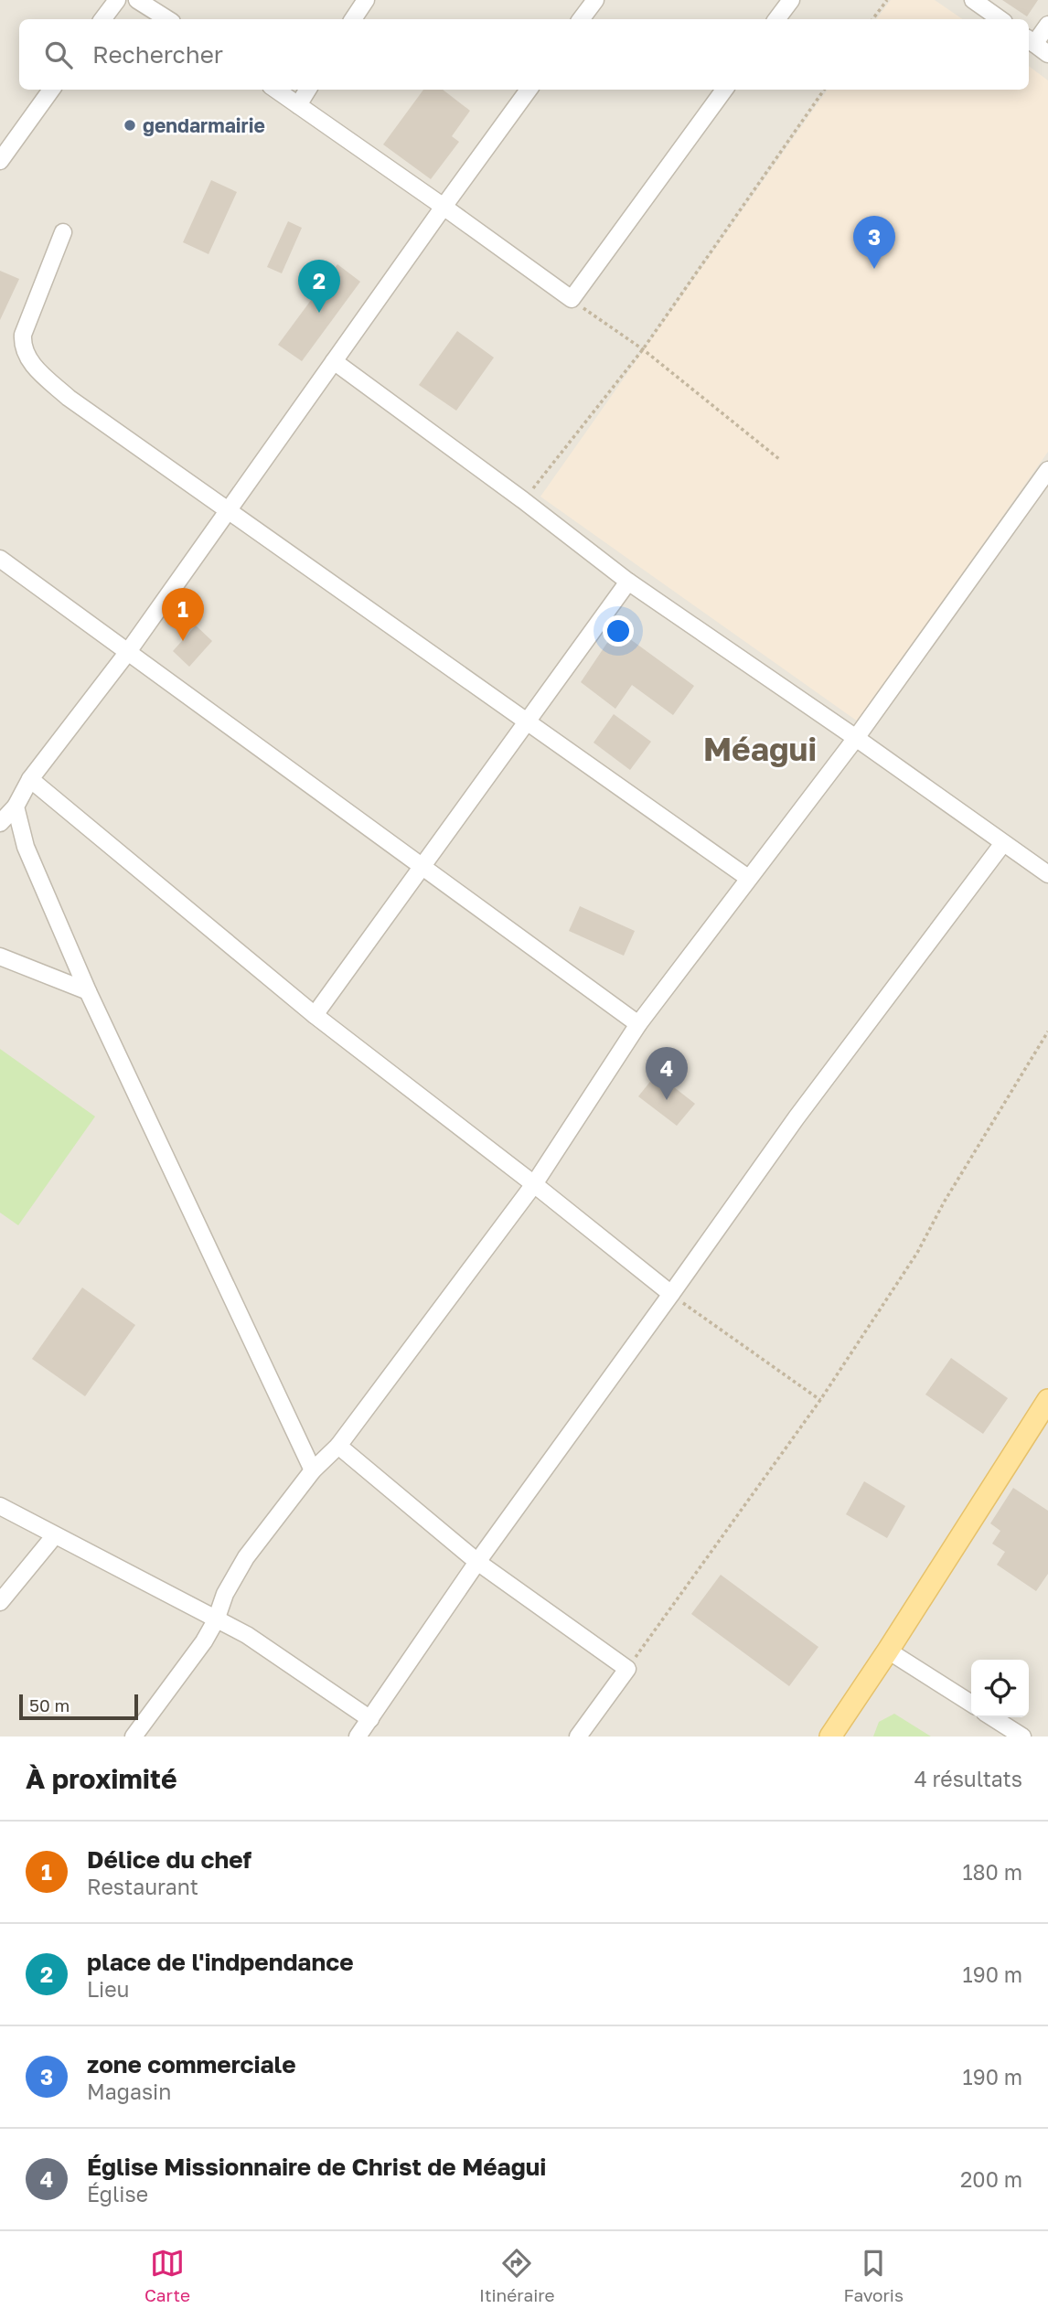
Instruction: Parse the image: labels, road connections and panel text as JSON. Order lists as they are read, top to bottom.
{
  "districts": ["Méagui"],
  "places": ["gendarmairie"],
  "scale_bar": "50 m",
  "page": {
    "search": "Rechercher",
    "pins": [
      "3",
      "2",
      "1",
      "4"
    ],
    "scale": "50 m",
    "heading": ["À proximité", "4 résultats"],
    "list": [
      {
        "mark": "1",
        "name": "Délice du chef",
        "note": "Restaurant",
        "value": "180 m"
      },
      {
        "mark": "2",
        "name": "place de l'indpendance",
        "note": "Lieu",
        "value": "190 m"
      },
      {
        "mark": "3",
        "name": "zone commerciale",
        "note": "Magasin",
        "value": "190 m"
      },
      {
        "mark": "4",
        "name": "Église Missionnaire de Christ de Méagui",
        "note": "Église",
        "value": "200 m"
      }
    ],
    "nav": ["Carte", "Itinéraire", "Favoris"]
  }
}
